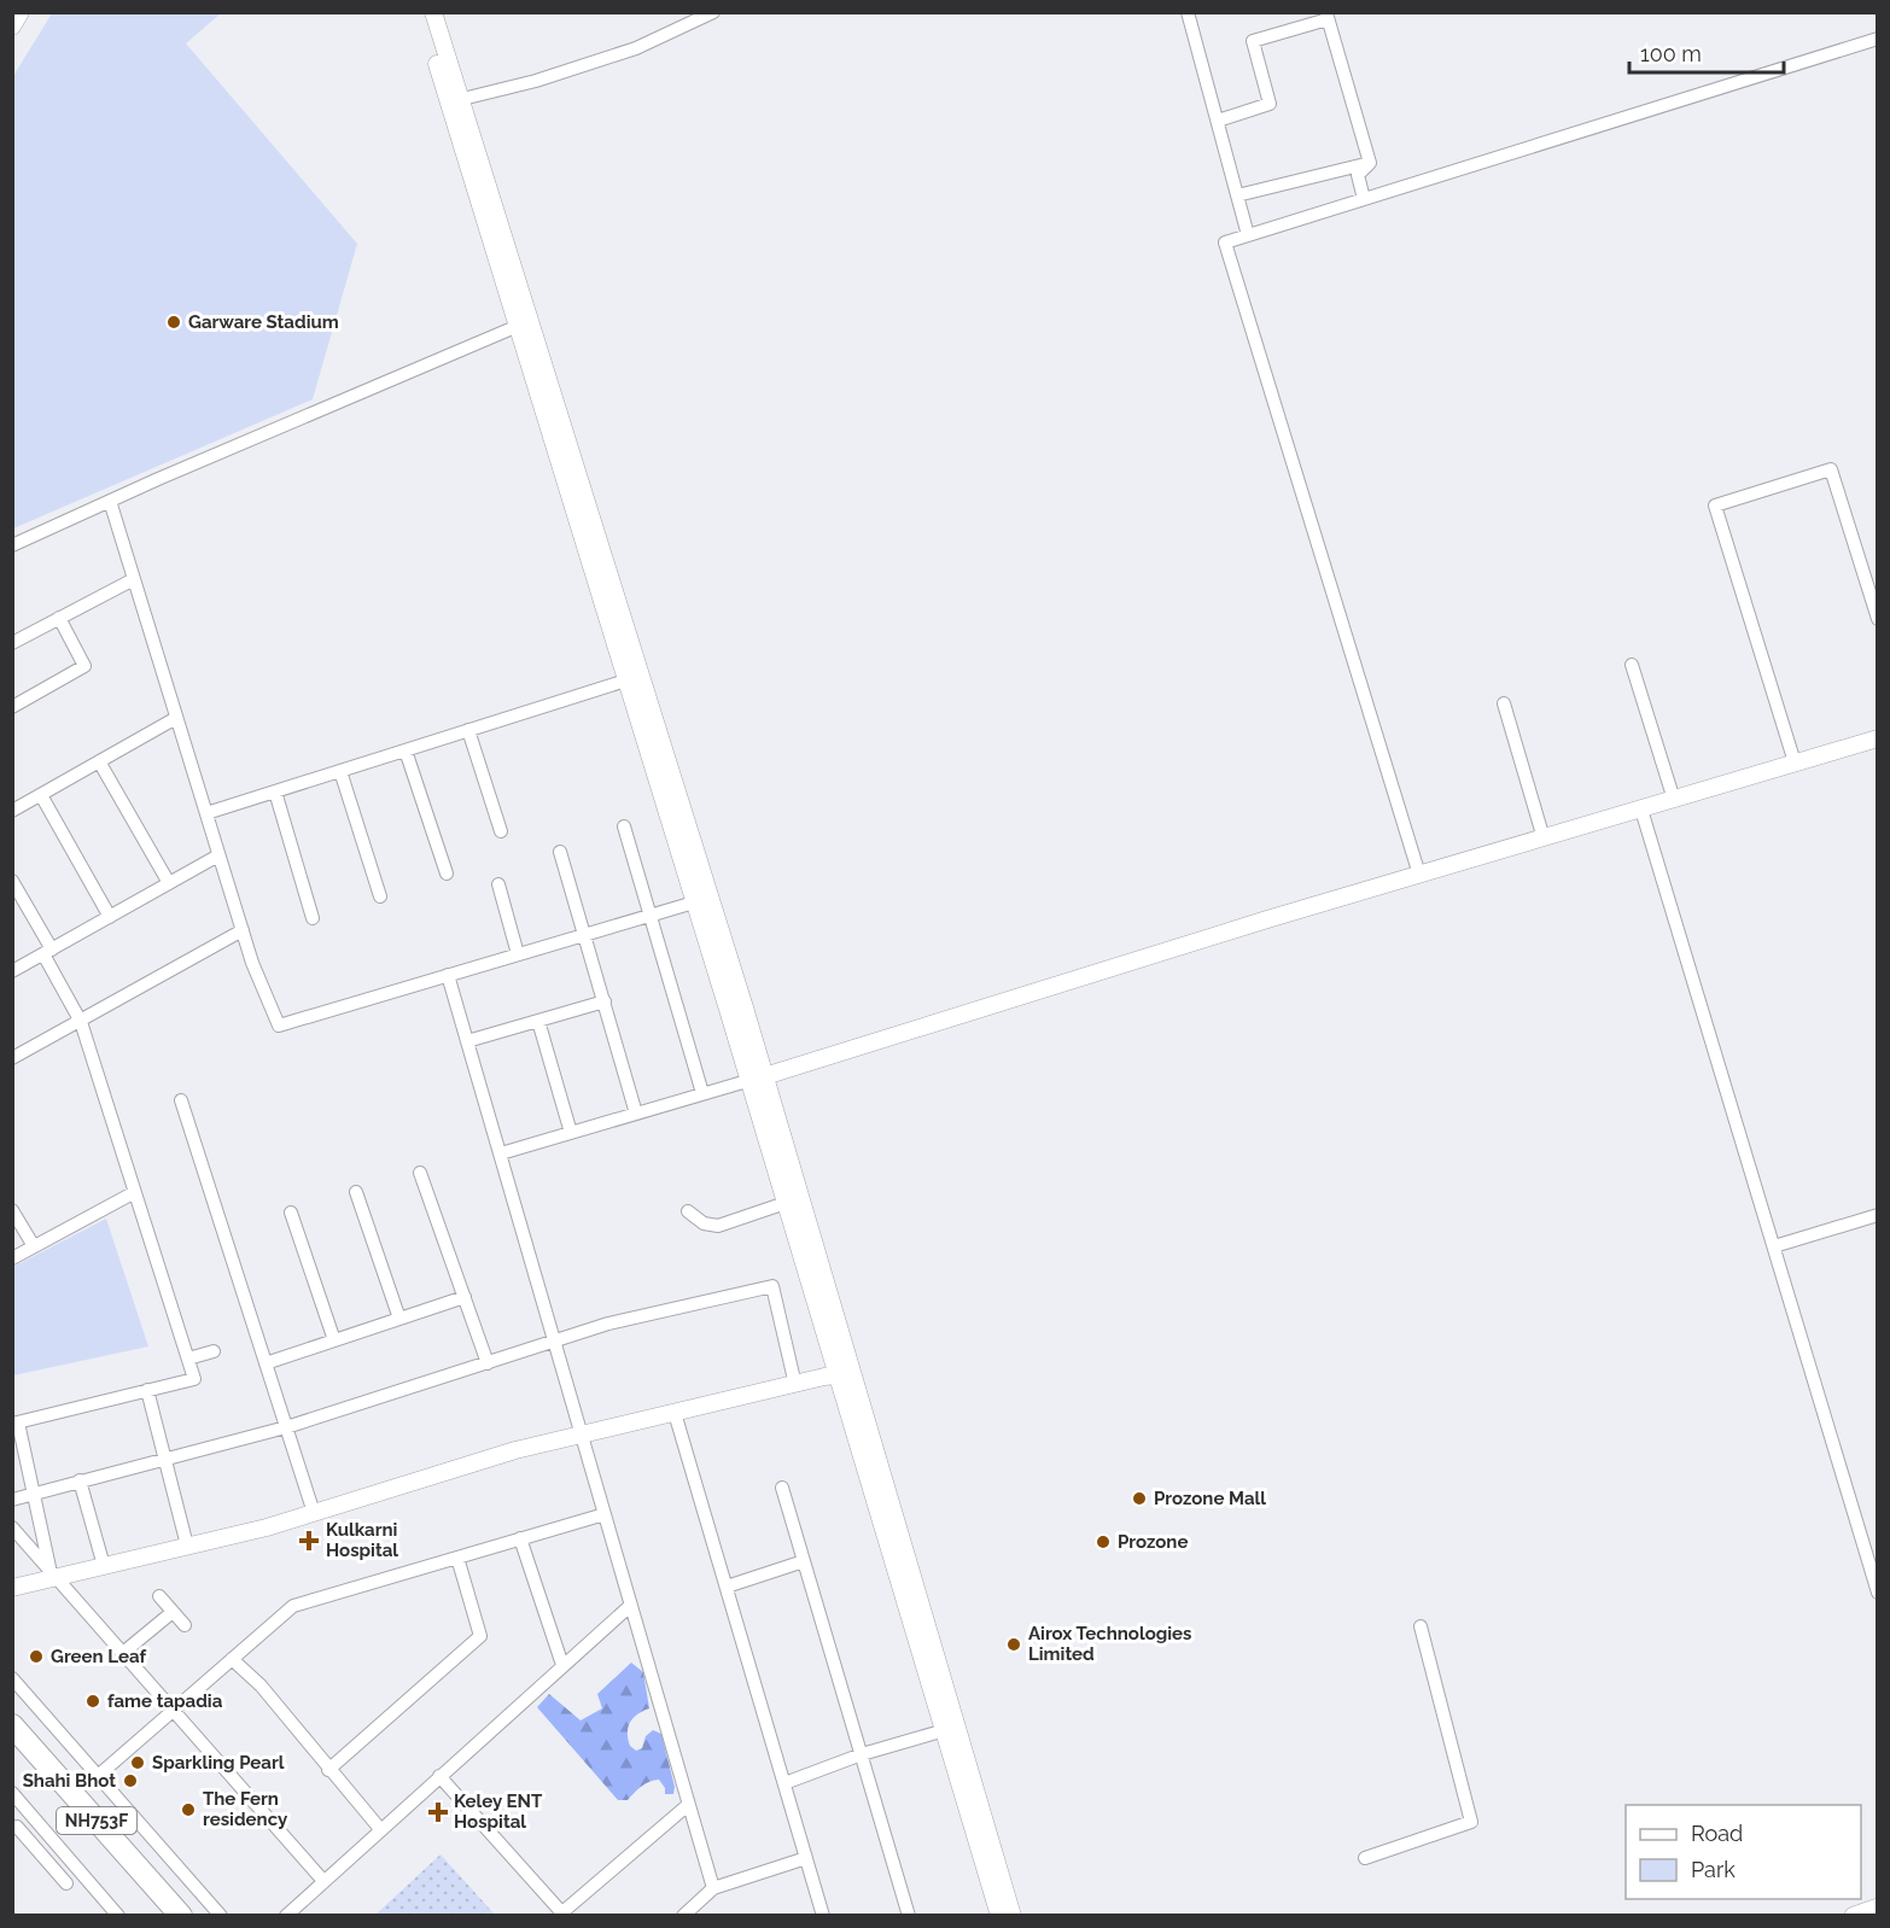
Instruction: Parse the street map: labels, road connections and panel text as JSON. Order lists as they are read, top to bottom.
{
  "streets": {
    "highway": ["NH753F"]
  },
  "places": {
    "other": [
      "Garware Stadium",
      "Prozone Mall",
      "Prozone",
      "Airox Technologies Limited",
      "Green Leaf",
      "fame tapadia",
      "Sparkling Pearl",
      "Shahi Bhot",
      "The Fern residency"
    ],
    "health": ["Kulkarni Hospital", "Keley ENT Hospital"]
  },
  "legend": ["Road", "Park"],
  "scale_bar": "100 m"
}
